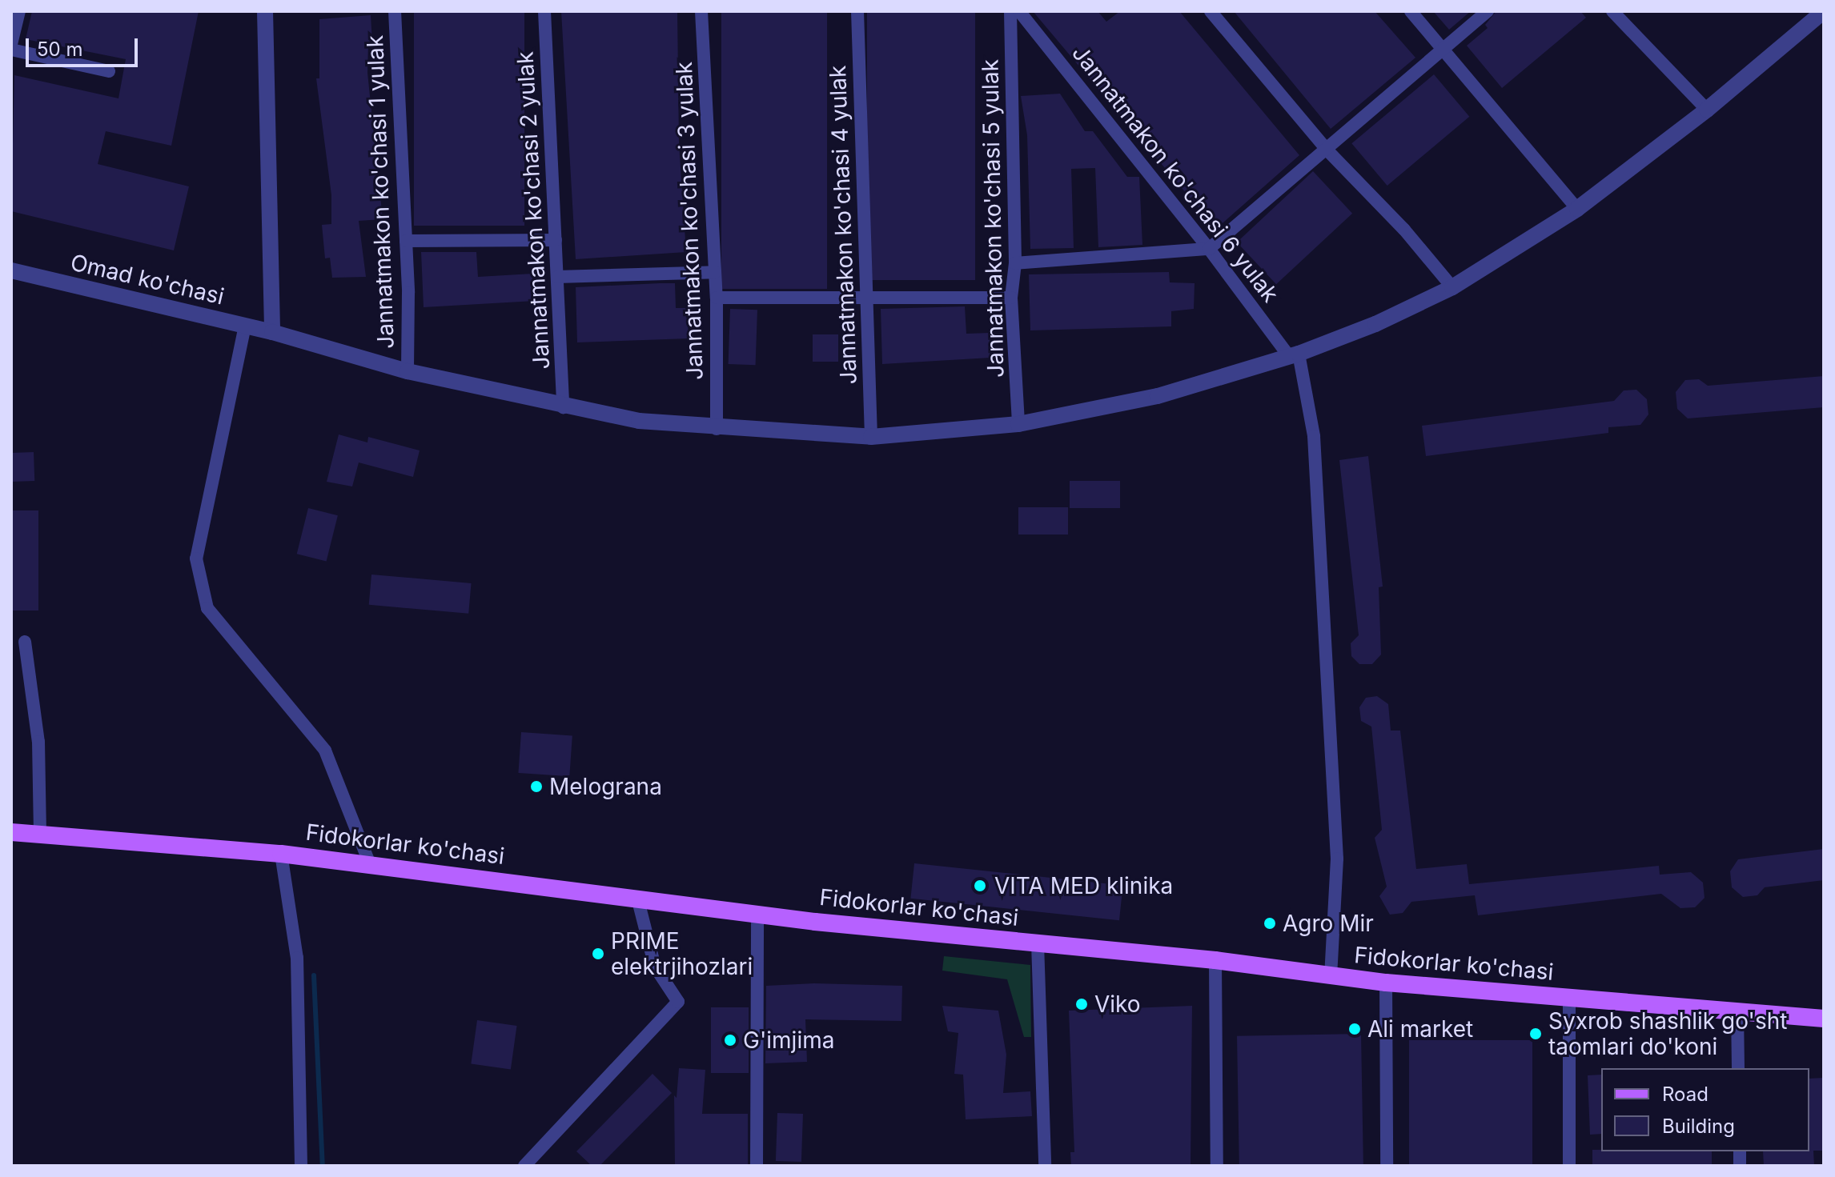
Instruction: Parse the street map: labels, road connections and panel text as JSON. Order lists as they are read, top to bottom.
{
  "streets": {
    "main road": ["Fidokorlar ko'chasi"],
    "street": [
      "Jannatmakon ko'chasi 6 yulak",
      "Jannatmakon ko'chasi 1 yulak",
      "Jannatmakon ko'chasi 2 yulak",
      "Jannatmakon ko'chasi 5 yulak",
      "Jannatmakon ko'chasi 3 yulak",
      "Jannatmakon ko'chasi 4 yulak",
      "Omad ko'chasi"
    ]
  },
  "crossings": [
    ["Jannatmakon ko'chasi 6 yulak", "Omad ko'chasi"],
    ["Jannatmakon ko'chasi 1 yulak", "Omad ko'chasi"],
    ["Jannatmakon ko'chasi 2 yulak", "Omad ko'chasi"],
    ["Jannatmakon ko'chasi 5 yulak", "Omad ko'chasi"],
    ["Jannatmakon ko'chasi 3 yulak", "Omad ko'chasi"],
    ["Jannatmakon ko'chasi 4 yulak", "Omad ko'chasi"]
  ],
  "places": [
    "Melograna",
    "VITA MED klinika",
    "Agro Mir",
    "PRIME elektrjihozlari",
    "Viko",
    "Ali market",
    "Syxrob shashlik go'sht taomlari do'koni",
    "G'imjima"
  ],
  "legend": ["Road", "Building"],
  "scale_bar": "50 m"
}
